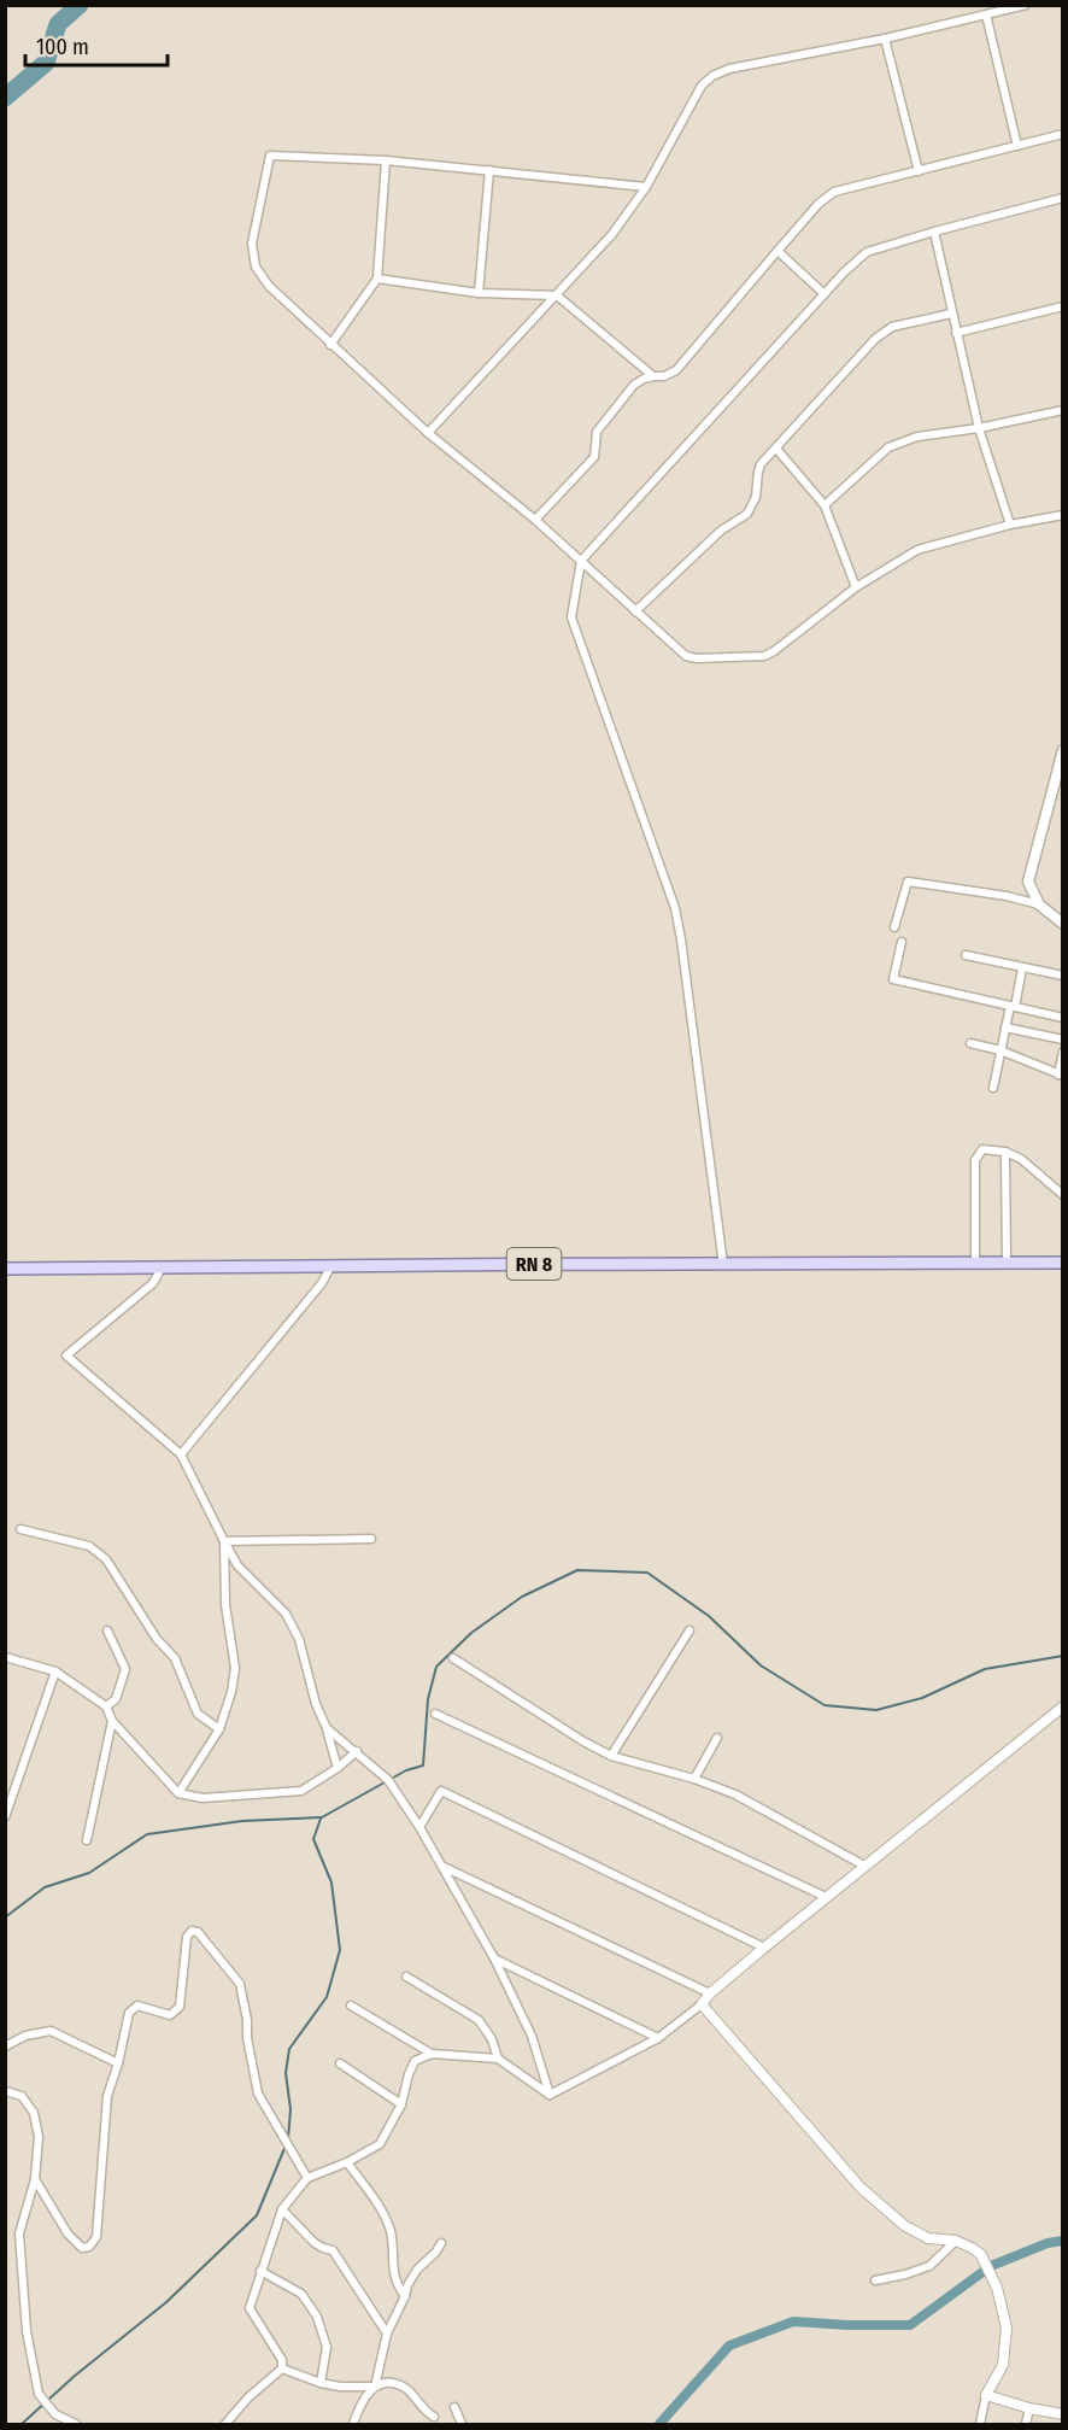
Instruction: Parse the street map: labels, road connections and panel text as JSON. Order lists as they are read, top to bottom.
{
  "streets": {
    "main road": ["RN 8"]
  },
  "scale_bar": "100 m"
}
